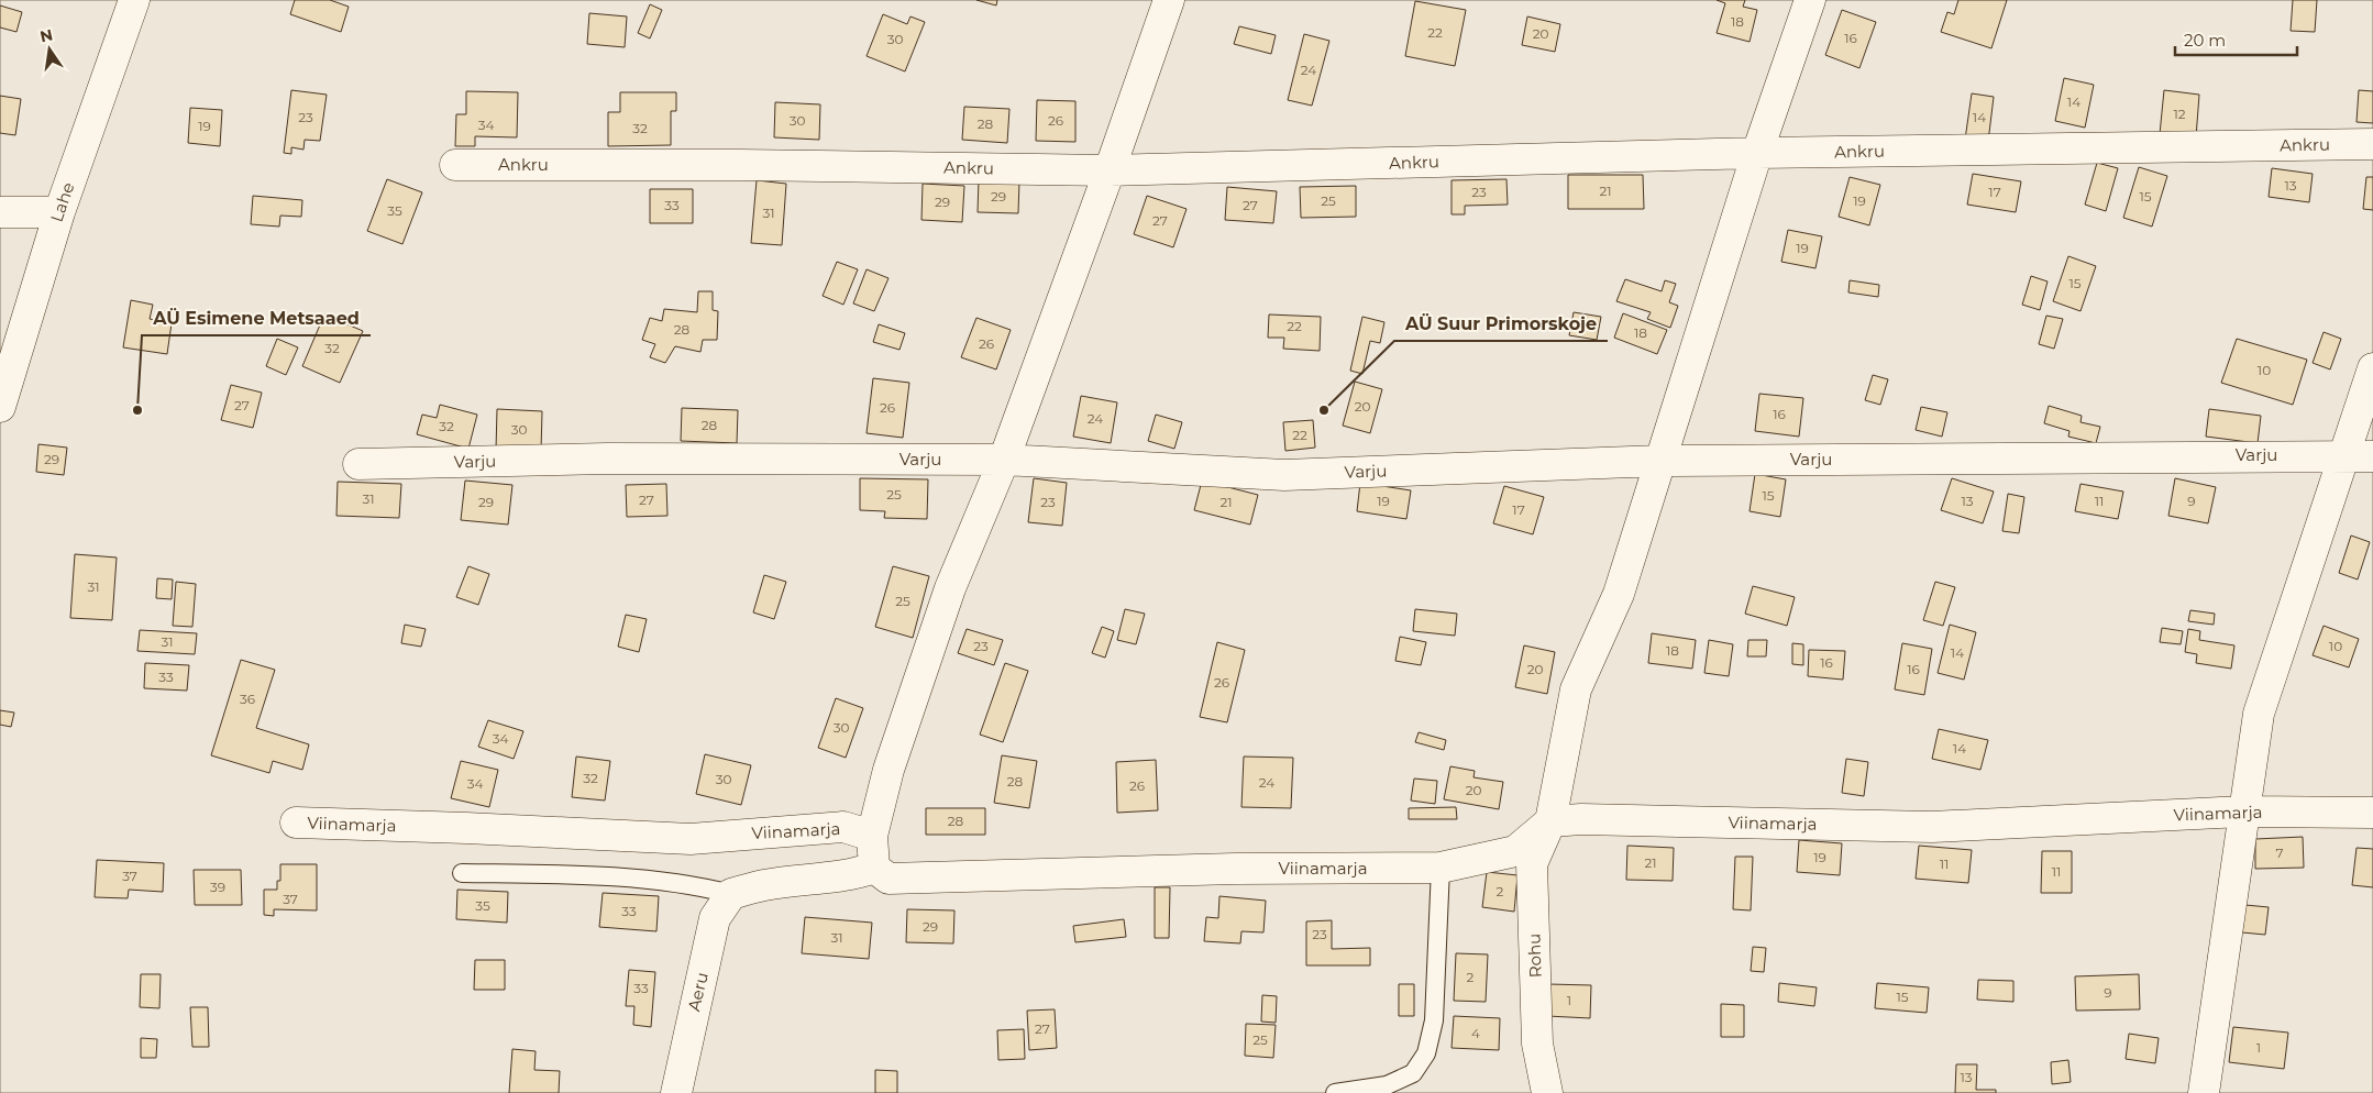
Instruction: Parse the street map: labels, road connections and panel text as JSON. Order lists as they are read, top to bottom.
{
  "streets": {
    "street": [
      "Ankru",
      "Lahe",
      "Varju",
      "Viinamarja",
      "Rohu",
      "Aeru"
    ]
  },
  "crossings": [
    ["Ankru", "Rohu"],
    ["Varju", "Rohu"],
    ["Viinamarja", "Rohu"]
  ],
  "places": ["AÜ Esimene Metsaaed", "AÜ Suur Primorskoje"],
  "house_numbers": [
    "18",
    "22",
    "20",
    "16",
    "30",
    "24",
    "14",
    "12",
    "23",
    "14",
    "30",
    "26",
    "28",
    "34",
    "19",
    "32",
    "13",
    "21",
    "23",
    "17",
    "29",
    "15",
    "25",
    "19",
    "29",
    "33",
    "27",
    "35",
    "31",
    "27",
    "19",
    "15",
    "22",
    "28",
    "18",
    "26",
    "32",
    "10",
    "27",
    "20",
    "26",
    "16",
    "24",
    "28",
    "32",
    "30",
    "22",
    "29",
    "25",
    "15",
    "31",
    "27",
    "19",
    "13",
    "11",
    "9",
    "29",
    "23",
    "21",
    "17",
    "31",
    "25",
    "31",
    "23",
    "10",
    "18",
    "14",
    "16",
    "20",
    "16",
    "33",
    "26",
    "36",
    "30",
    "34",
    "14",
    "32",
    "30",
    "28",
    "24",
    "34",
    "26",
    "20",
    "28",
    "7",
    "19",
    "21",
    "11",
    "11",
    "37",
    "39",
    "2",
    "37",
    "35",
    "33",
    "29",
    "23",
    "31",
    "2",
    "33",
    "9",
    "15",
    "1",
    "27",
    "4",
    "25",
    "1",
    "13"
  ],
  "scale_bar": "20 m",
  "north": "top"
}
